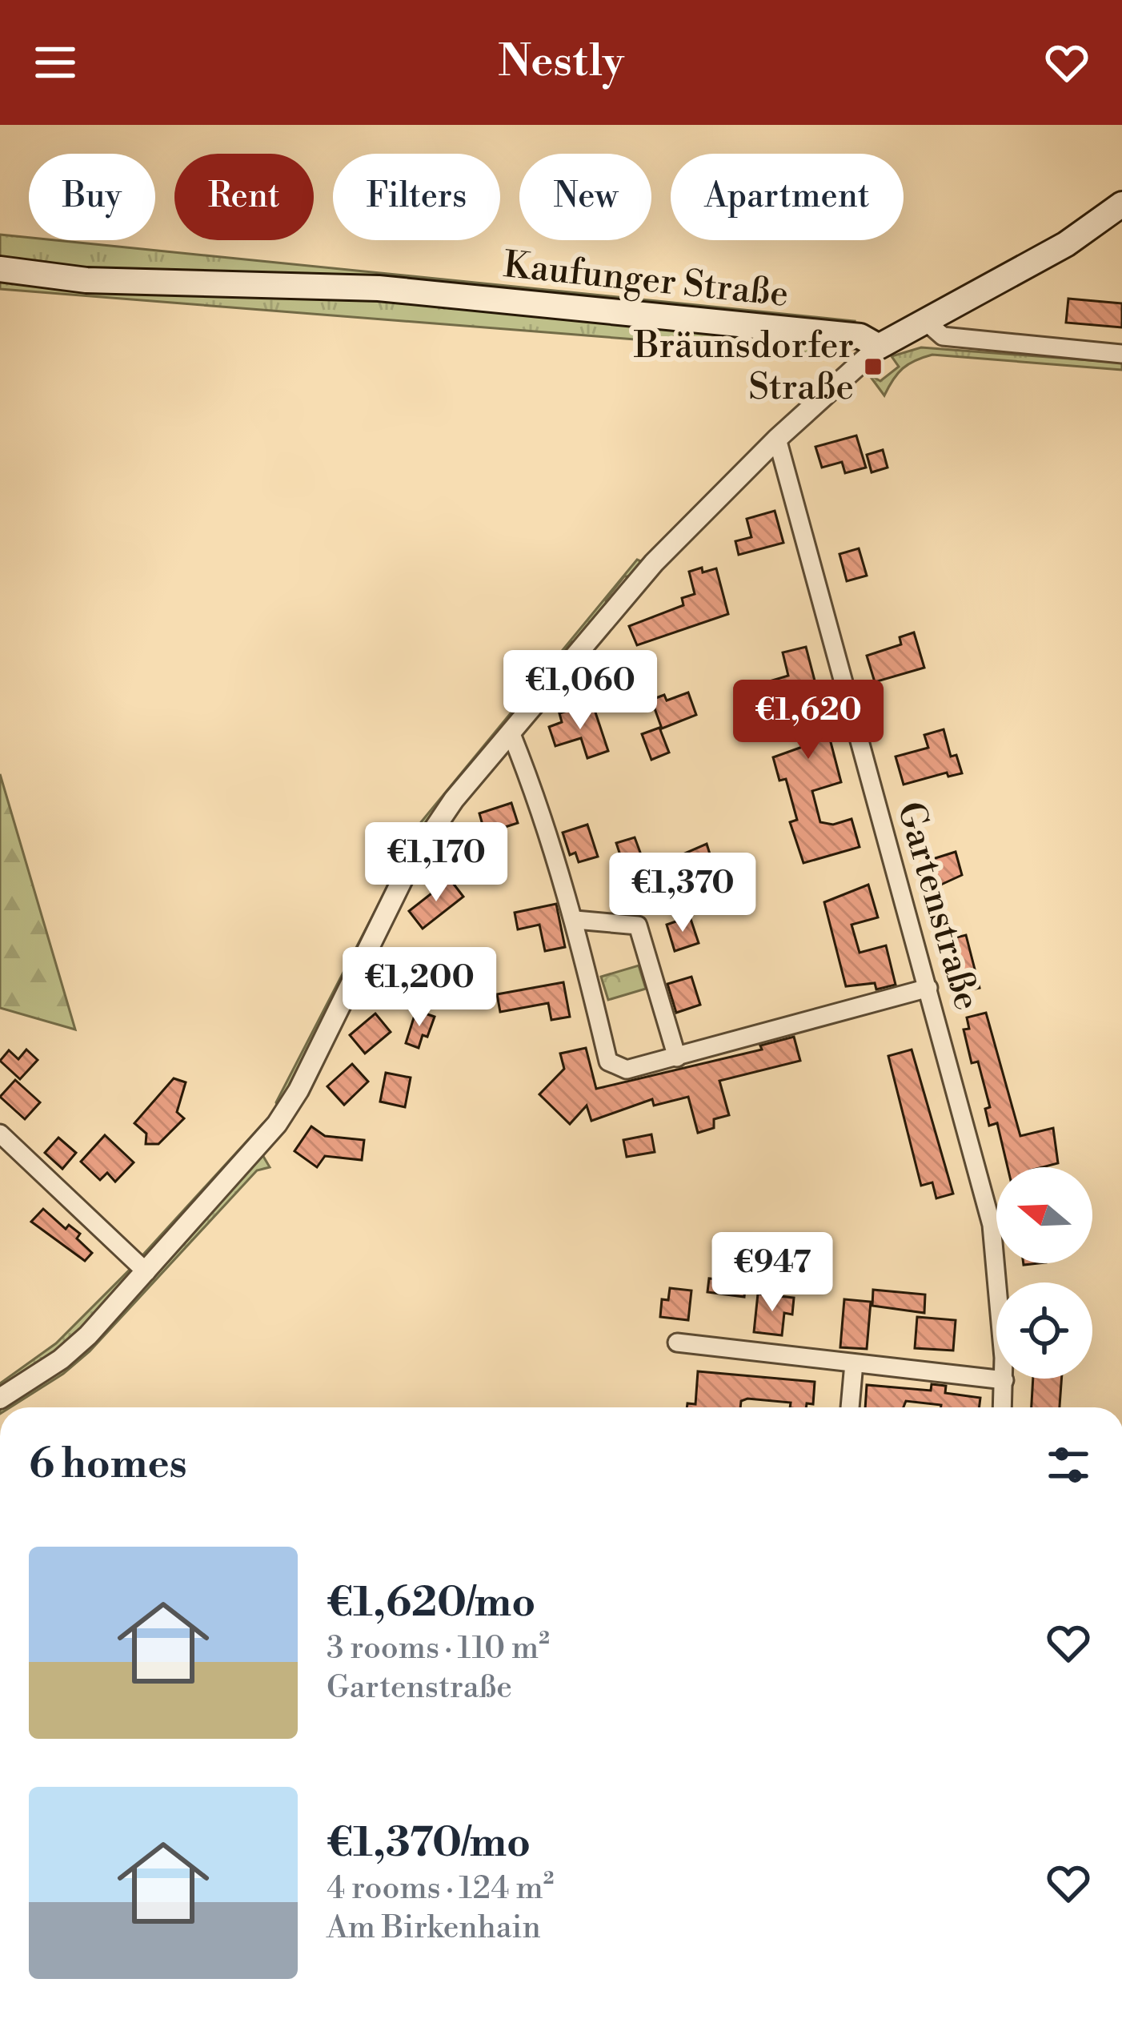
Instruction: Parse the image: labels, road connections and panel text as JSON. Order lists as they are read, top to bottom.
{
  "streets": {
    "main road": ["Kaufunger Straße"],
    "street": ["Gartenstraße"]
  },
  "places": {
    "transit": ["Bräunsdorfer Straße"]
  },
  "north": "left",
  "page": {
    "header": "Nestly",
    "chip": [
      "Buy",
      "Rent",
      "Filters",
      "New",
      "Apartment"
    ],
    "price": [
      "€1,060",
      "€1,620",
      "€1,170",
      "€1,370",
      "€1,200",
      "€947"
    ],
    "heading": "6 homes",
    "list": [
      {
        "name": "€1,620/mo",
        "note": "3 rooms · 110 m² · Gartenstraße"
      },
      {
        "name": "€1,370/mo",
        "note": "4 rooms · 124 m² · Am Birkenhain"
      }
    ]
  }
}
